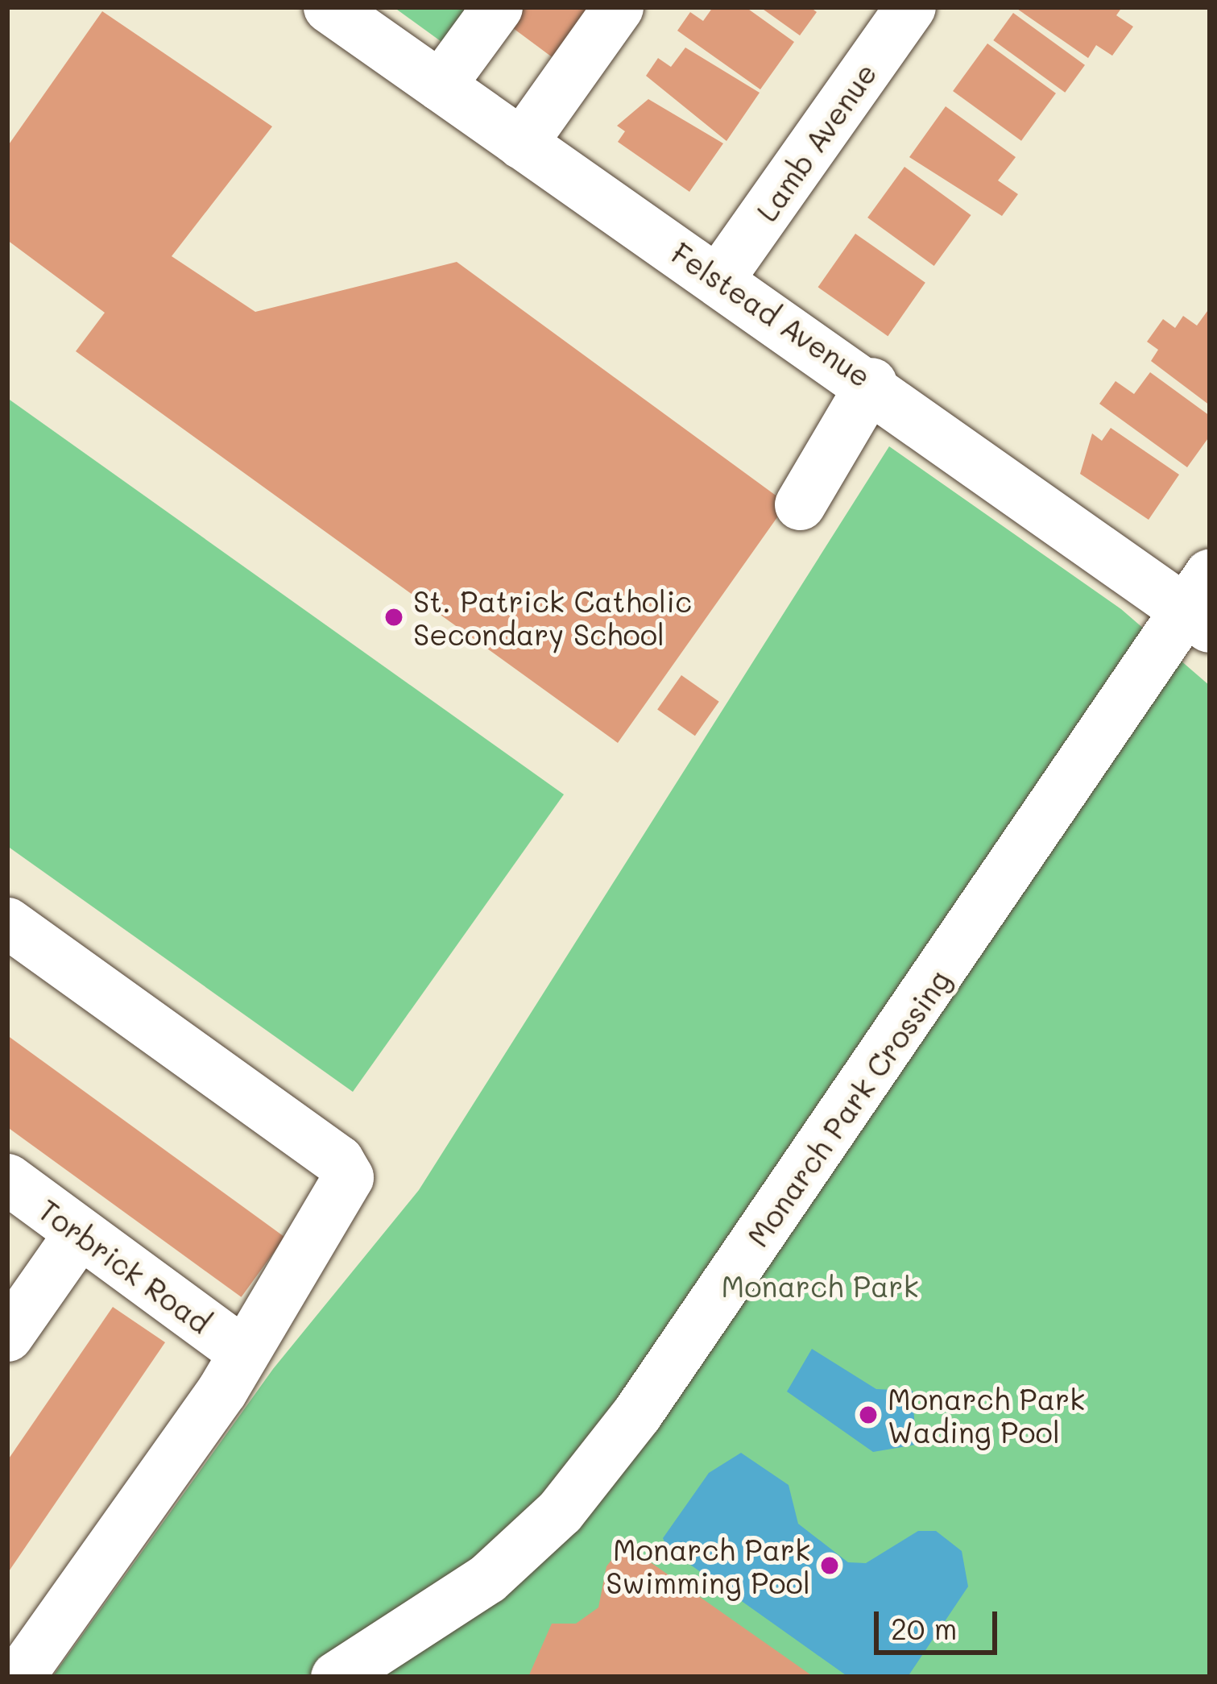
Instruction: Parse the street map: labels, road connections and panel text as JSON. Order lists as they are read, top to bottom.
{
  "streets": {
    "street": [
      "Lamb Avenue",
      "Felstead Avenue",
      "Monarch Park Crossing",
      "Torbrick Road"
    ]
  },
  "crossings": [
    ["Lamb Avenue", "Felstead Avenue"],
    ["Felstead Avenue", "Monarch Park Crossing"]
  ],
  "parks": ["Monarch Park"],
  "places": ["St. Patrick Catholic Secondary School", "Monarch Park Wading Pool", "Monarch Park Swimming Pool"],
  "scale_bar": "20 m"
}
